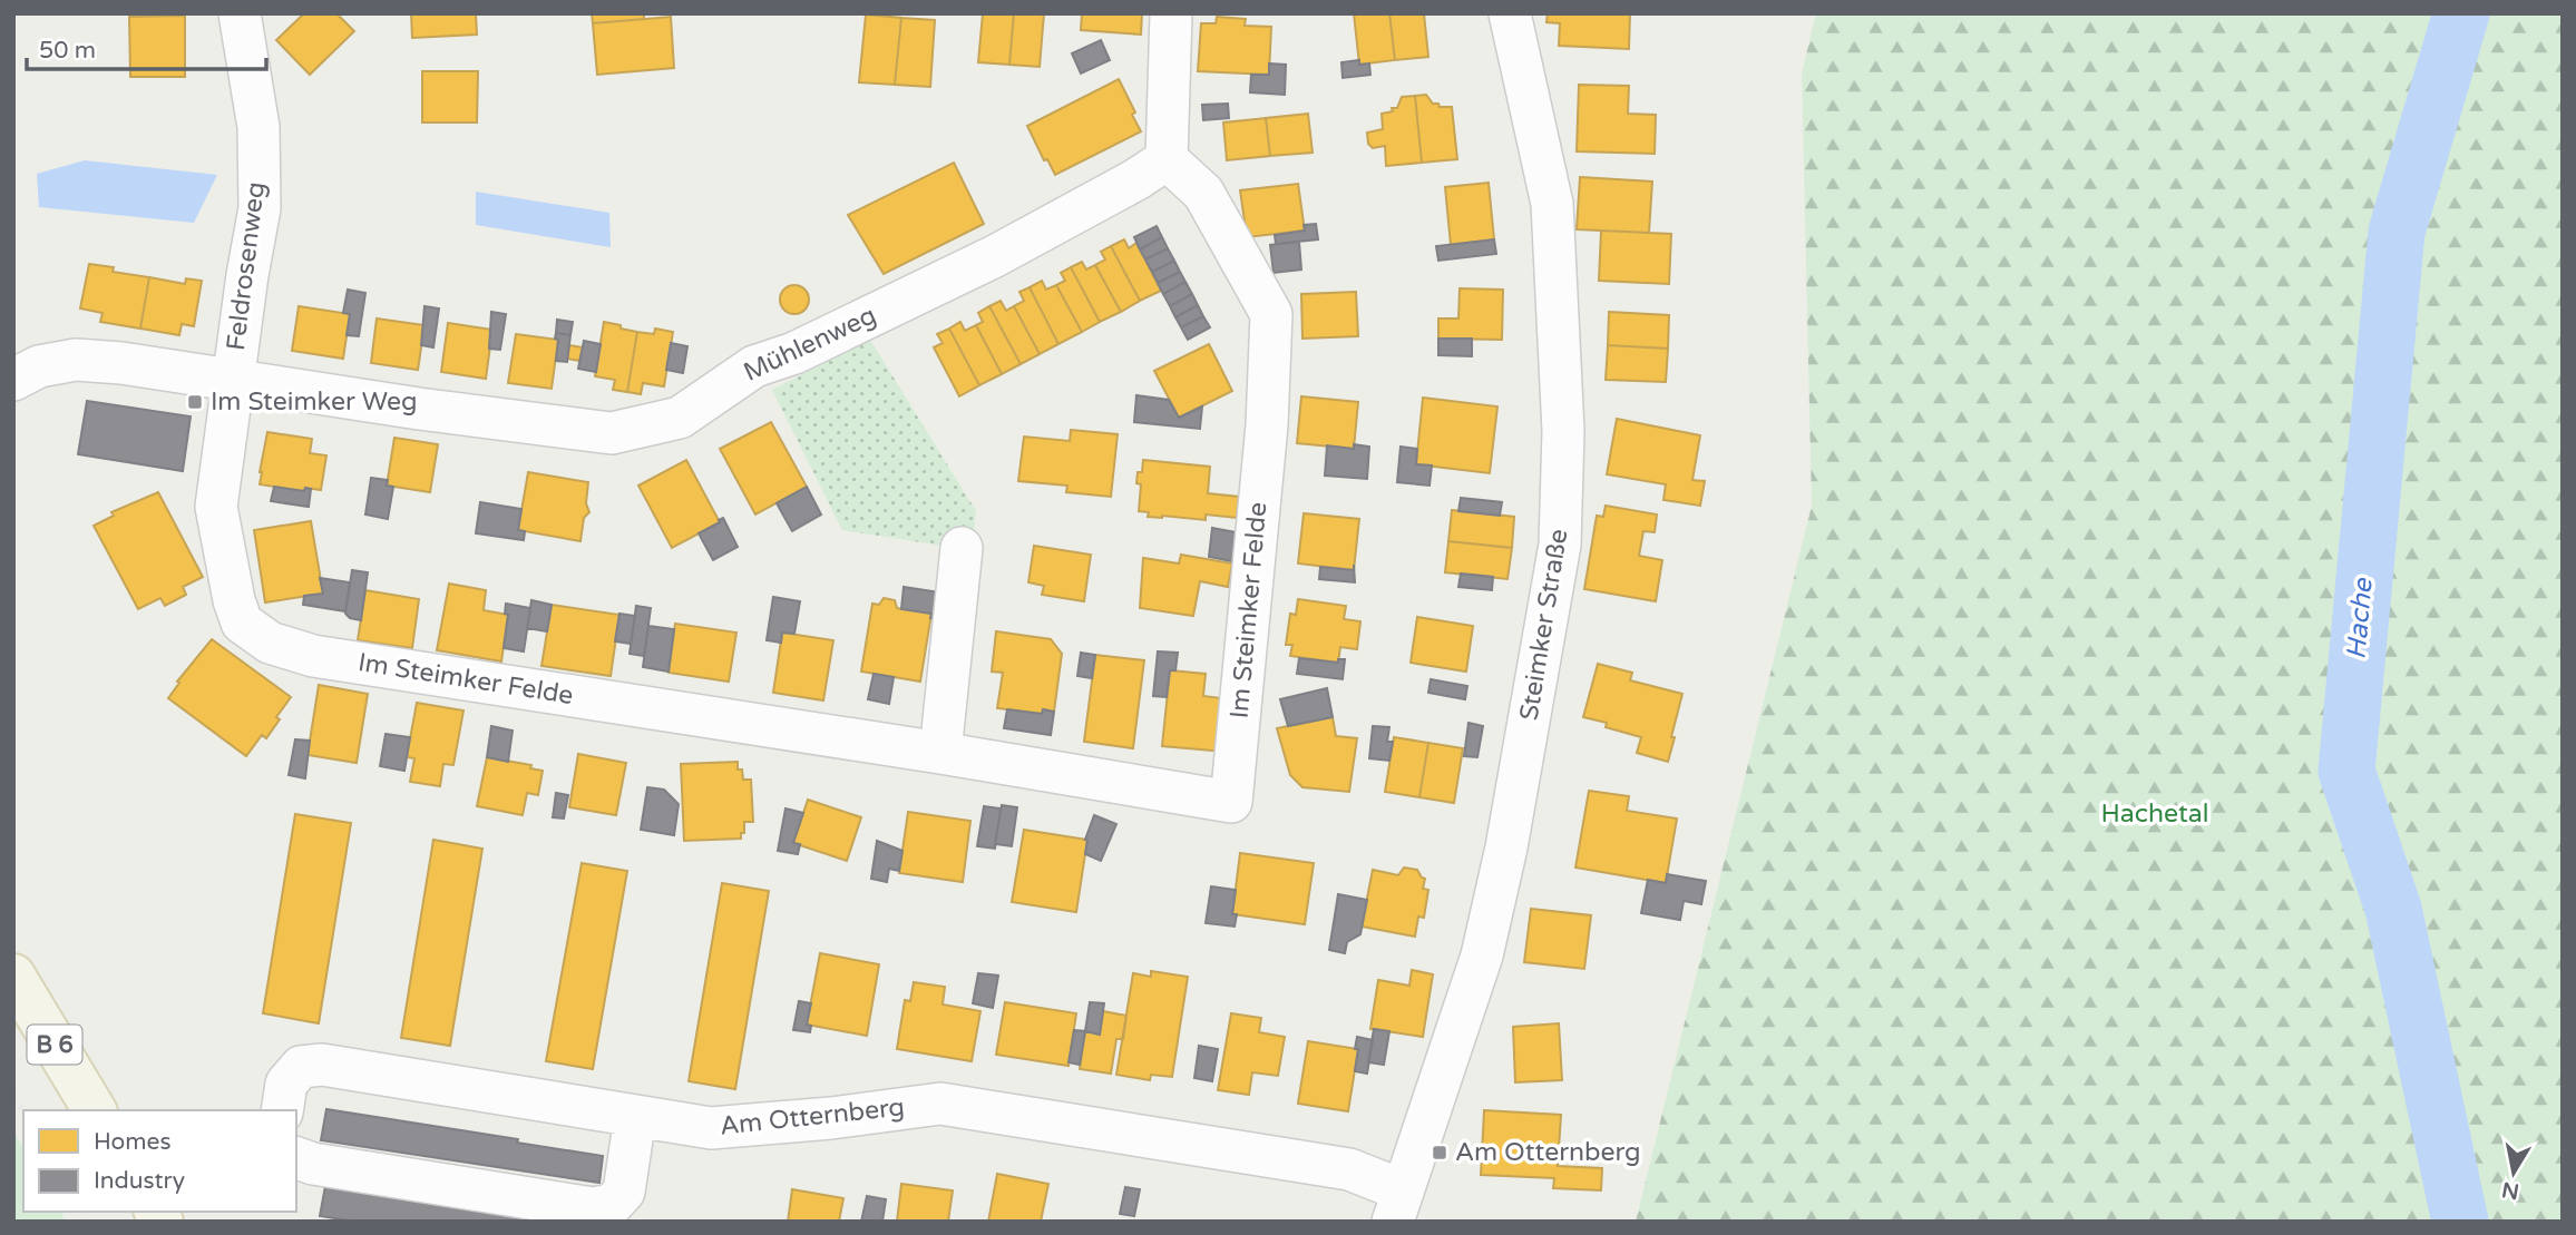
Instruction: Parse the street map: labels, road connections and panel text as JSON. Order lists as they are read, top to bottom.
{
  "streets": {
    "main road": ["B 6"],
    "street": [
      "Feldrosenweg",
      "Mühlenweg",
      "Im Steimker Felde",
      "Steimker Straße",
      "Am Otternberg"
    ]
  },
  "crossings": [
    ["Feldrosenweg", "Mühlenweg"],
    ["Feldrosenweg", "Im Steimker Felde"],
    ["Mühlenweg", "Im Steimker Felde"],
    ["Steimker Straße", "Am Otternberg"]
  ],
  "water": ["Hache"],
  "parks": ["Hachetal"],
  "places": {
    "transit": ["Im Steimker Weg", "Am Otternberg"]
  },
  "legend": ["Homes", "Industry"],
  "scale_bar": "50 m",
  "north": "bottom"
}
